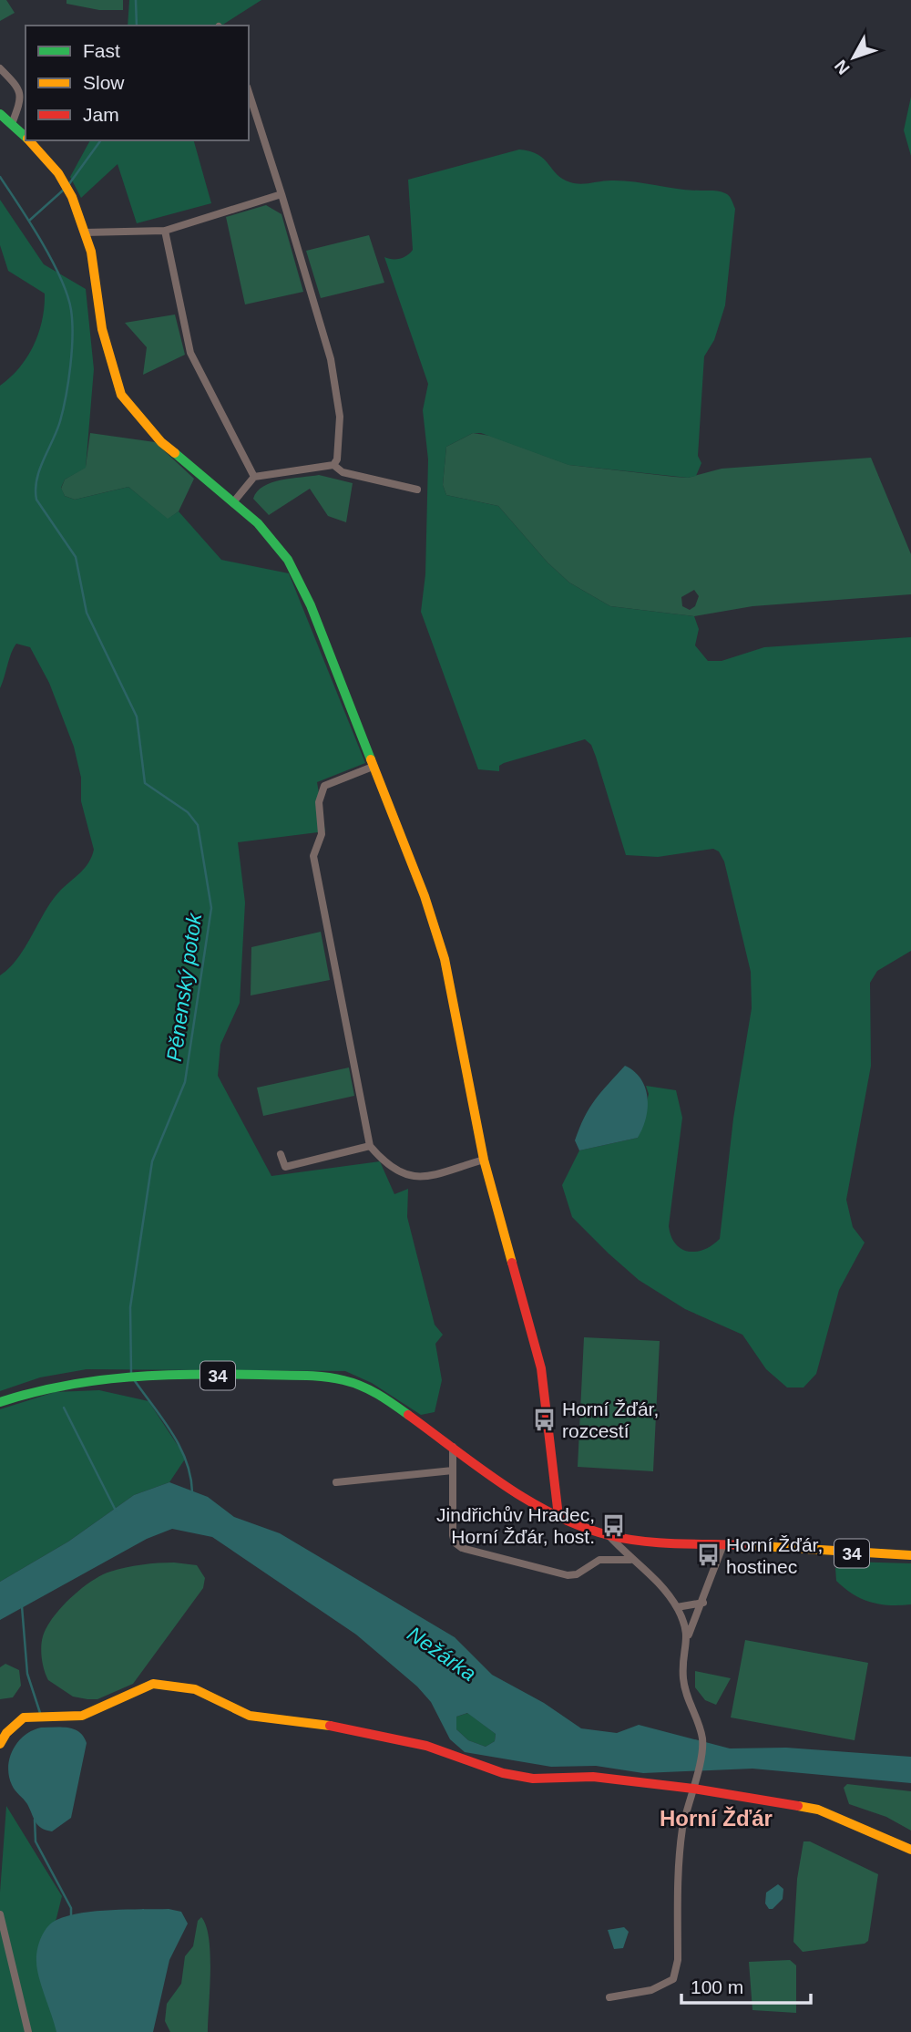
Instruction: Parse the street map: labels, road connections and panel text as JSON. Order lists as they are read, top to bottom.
{
  "streets": {
    "street": ["34"]
  },
  "districts": ["Horní Žďár"],
  "water": ["Pěnenský potok", "Nežárka"],
  "places": {
    "bus stop": ["Horní Žďár, rozcestí", "Jindřichův Hradec, Horní Žďár, host.", "Horní Žďár, hostinec"]
  },
  "legend": ["Fast", "Slow", "Jam"],
  "scale_bar": "100 m",
  "north": "bottom left"
}
